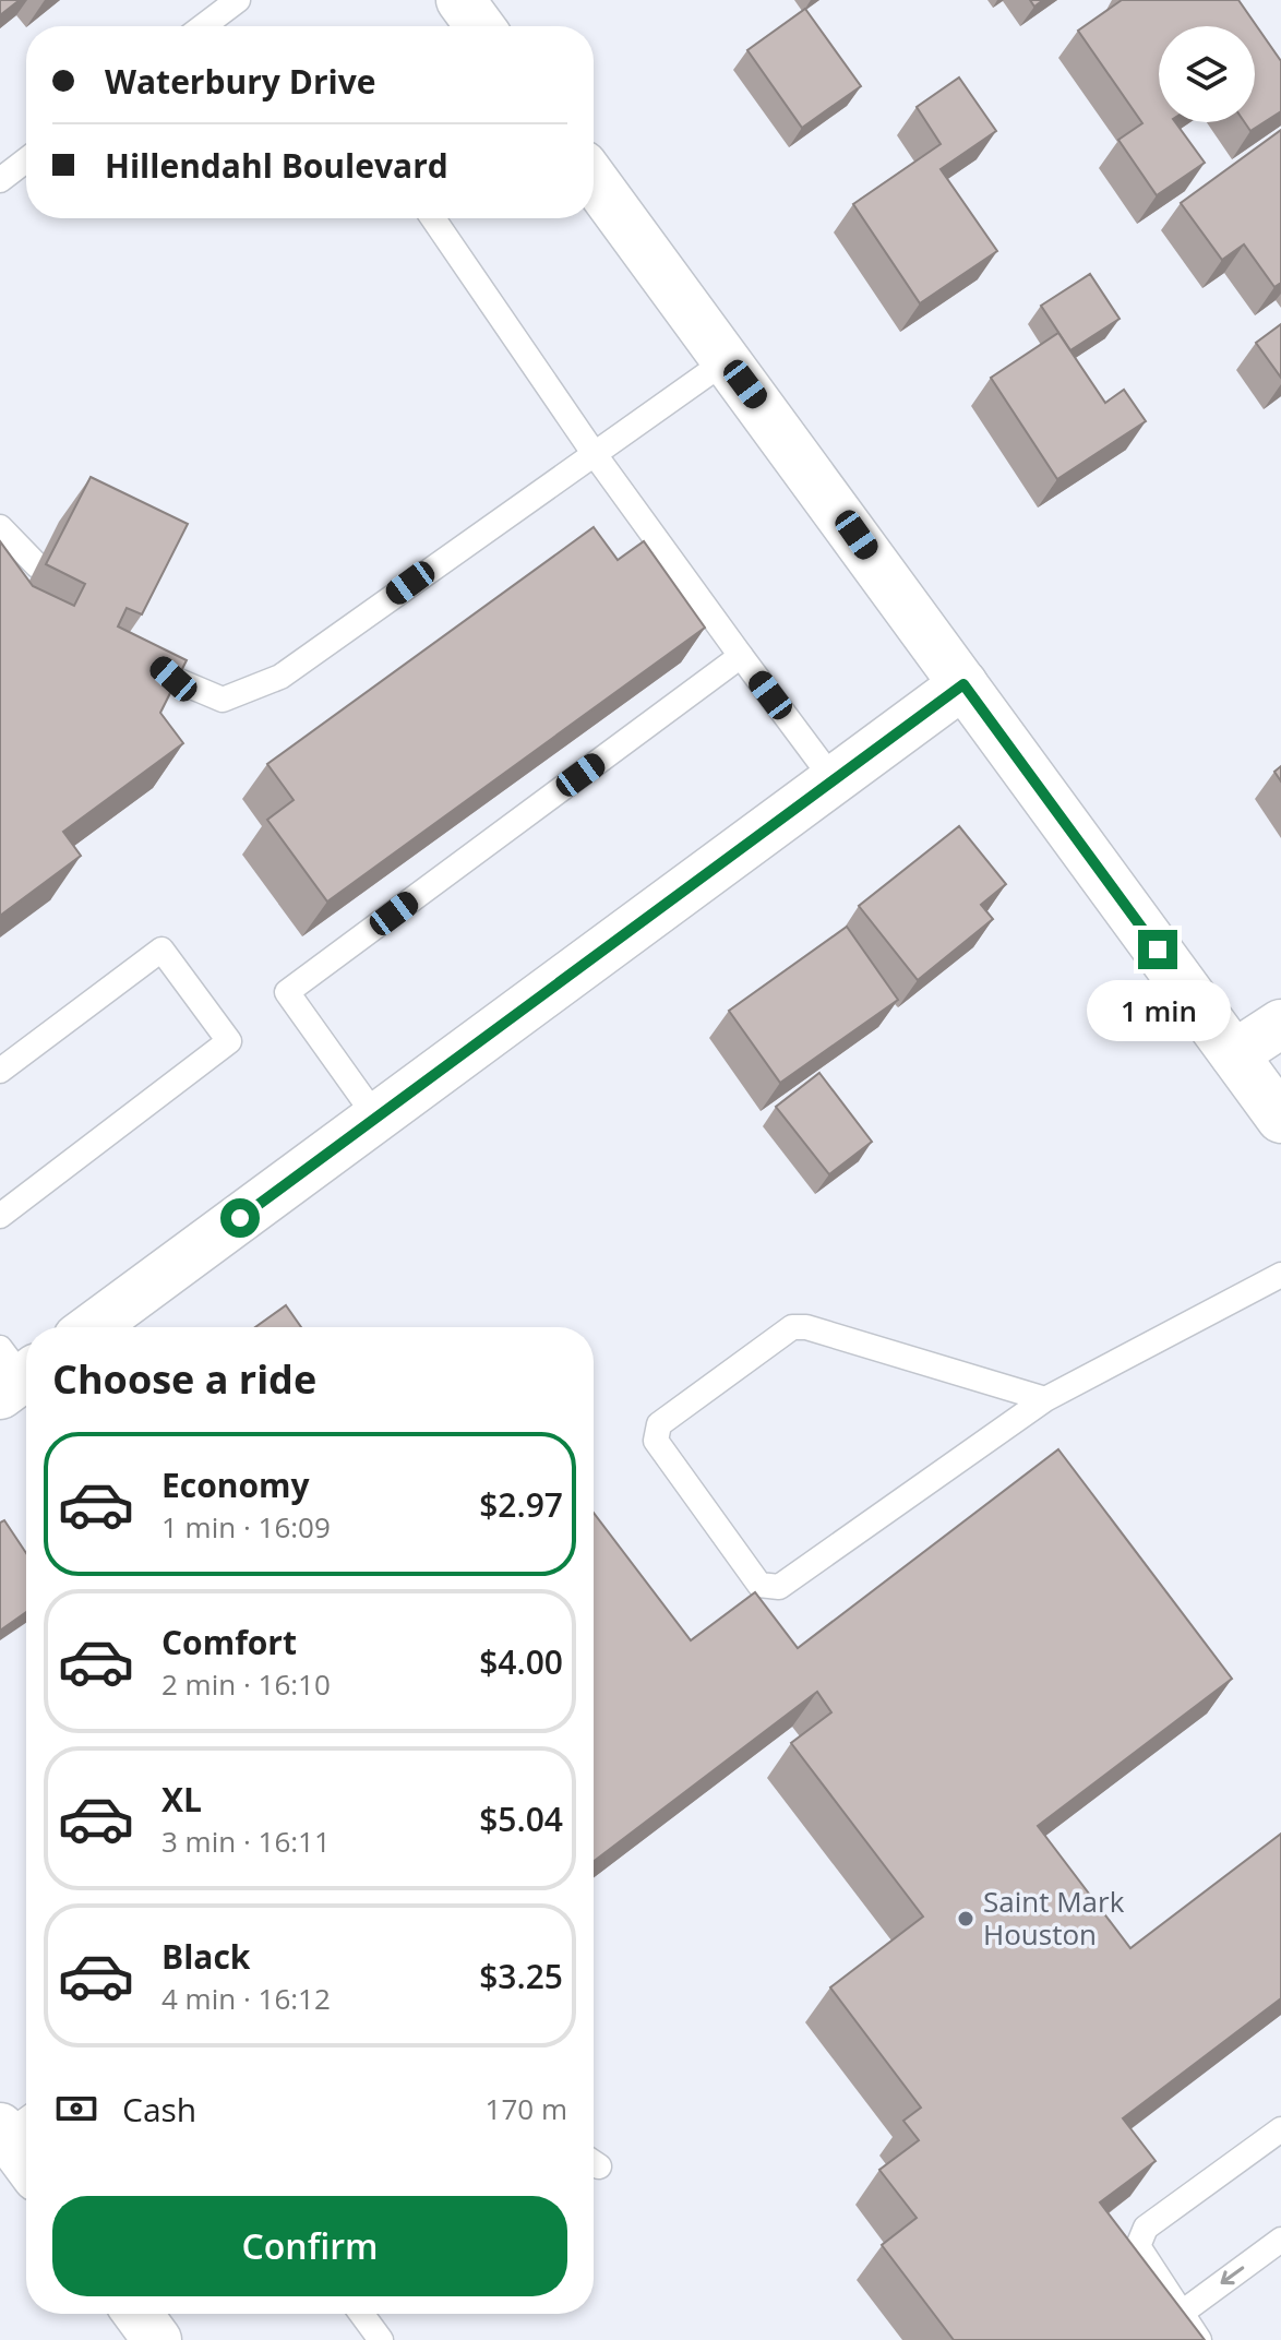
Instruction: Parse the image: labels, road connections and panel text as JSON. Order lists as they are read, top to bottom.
{
  "places": ["Saint Mark Houston"],
  "page": {
    "banner": ["Waterbury Drive", "Hillendahl Boulevard"],
    "bubble": "1 min",
    "heading": "Choose a ride",
    "list": [
      {
        "name": "Economy",
        "note": "1 min · 16:09",
        "value": "$2.97"
      },
      {
        "name": "Comfort",
        "note": "2 min · 16:10",
        "value": "$4.00"
      },
      {
        "name": "XL",
        "note": "3 min · 16:11",
        "value": "$5.04"
      },
      {
        "name": "Black",
        "note": "4 min · 16:12",
        "value": "$3.25"
      }
    ],
    "pay": ["Cash", "170 m"],
    "buttons": "Confirm"
  }
}
